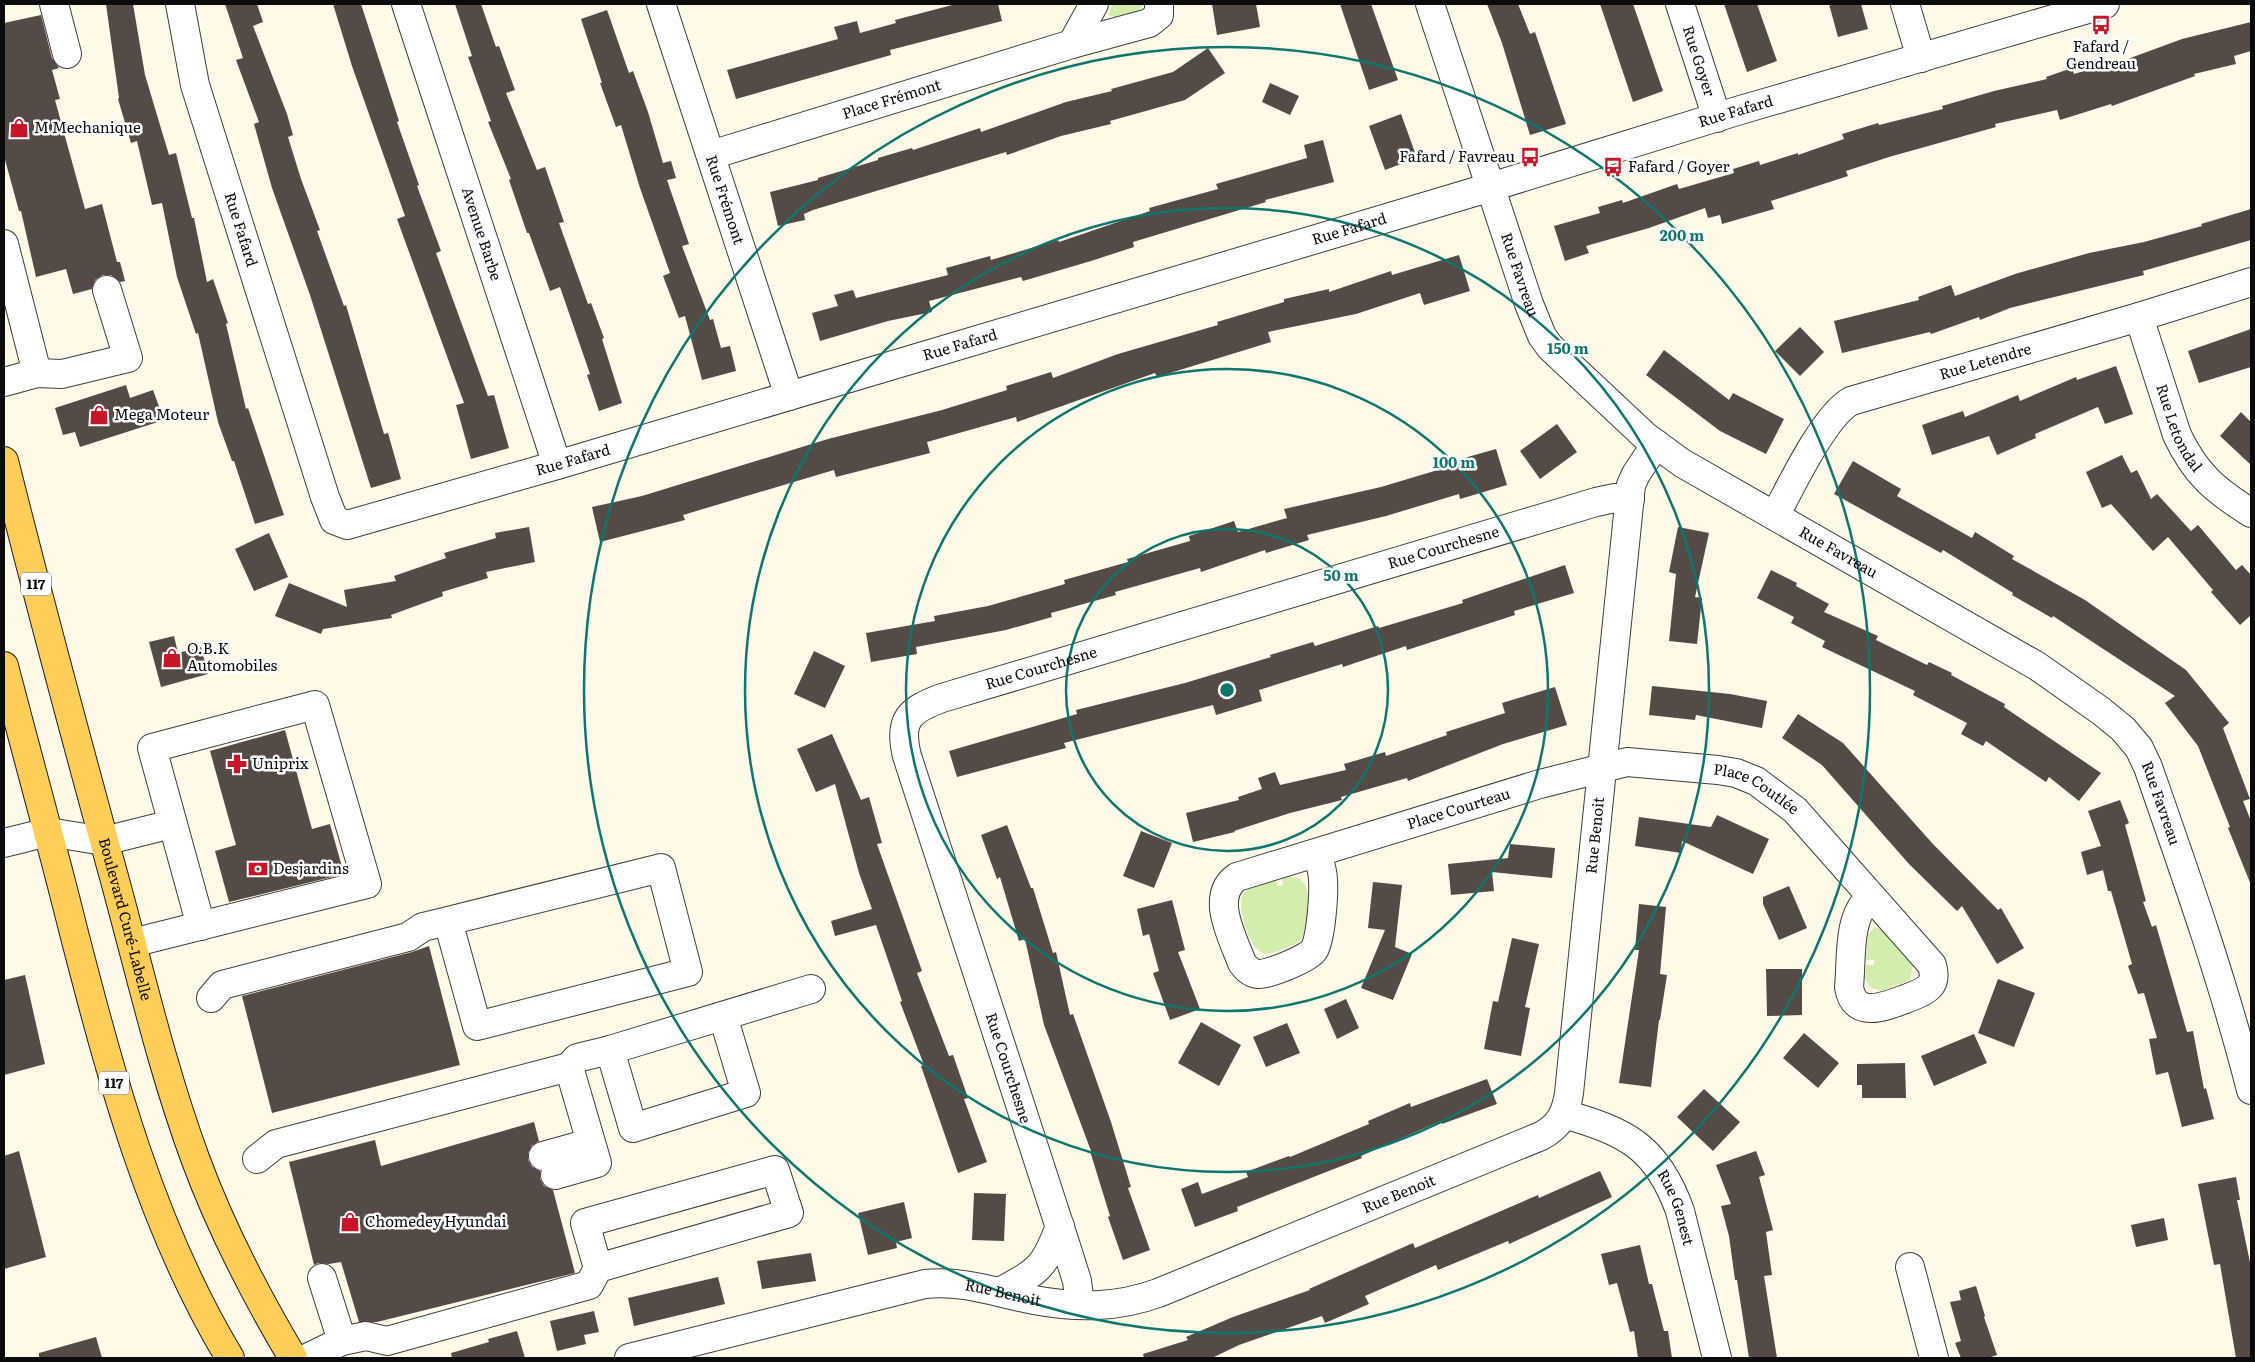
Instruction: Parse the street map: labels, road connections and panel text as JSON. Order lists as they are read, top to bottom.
{
  "streets": {
    "main road": ["117", "Boulevard Curé-Labelle"],
    "street": [
      "Rue Goyer",
      "Place Frémont",
      "Rue Fafard",
      "Rue Frémont",
      "Avenue Barbe",
      "Rue Favreau",
      "Rue Letendre",
      "Rue Letondal",
      "Rue Courchesne",
      "Place Coutlée",
      "Place Courteau",
      "Rue Benoit",
      "Rue Genest"
    ]
  },
  "crossings": [
    ["Rue Goyer", "Rue Fafard"],
    ["Place Frémont", "Rue Frémont"],
    ["Rue Fafard", "Rue Frémont"],
    ["Rue Fafard", "Avenue Barbe"],
    ["Rue Fafard", "Rue Favreau"],
    ["Rue Favreau", "Rue Letendre"],
    ["Rue Letendre", "Rue Letondal"],
    ["Rue Courchesne", "Rue Benoit"],
    ["Place Coutlée", "Place Courteau"],
    ["Place Coutlée", "Rue Benoit"],
    ["Place Courteau", "Rue Benoit"],
    ["Rue Benoit", "Rue Genest"]
  ],
  "places": {
    "bus stop": ["Fafard / Gendreau", "Fafard / Favreau", "Fafard / Goyer"],
    "shop": [
      "M Mechanique",
      "Mega Moteur",
      "O.B.K Automobiles",
      "Chomedey Hyundai"
    ],
    "pharmacy": ["Uniprix"],
    "bank": ["Desjardins"]
  },
  "rings": [
    "200 m",
    "150 m",
    "100 m",
    "50 m"
  ]
}
